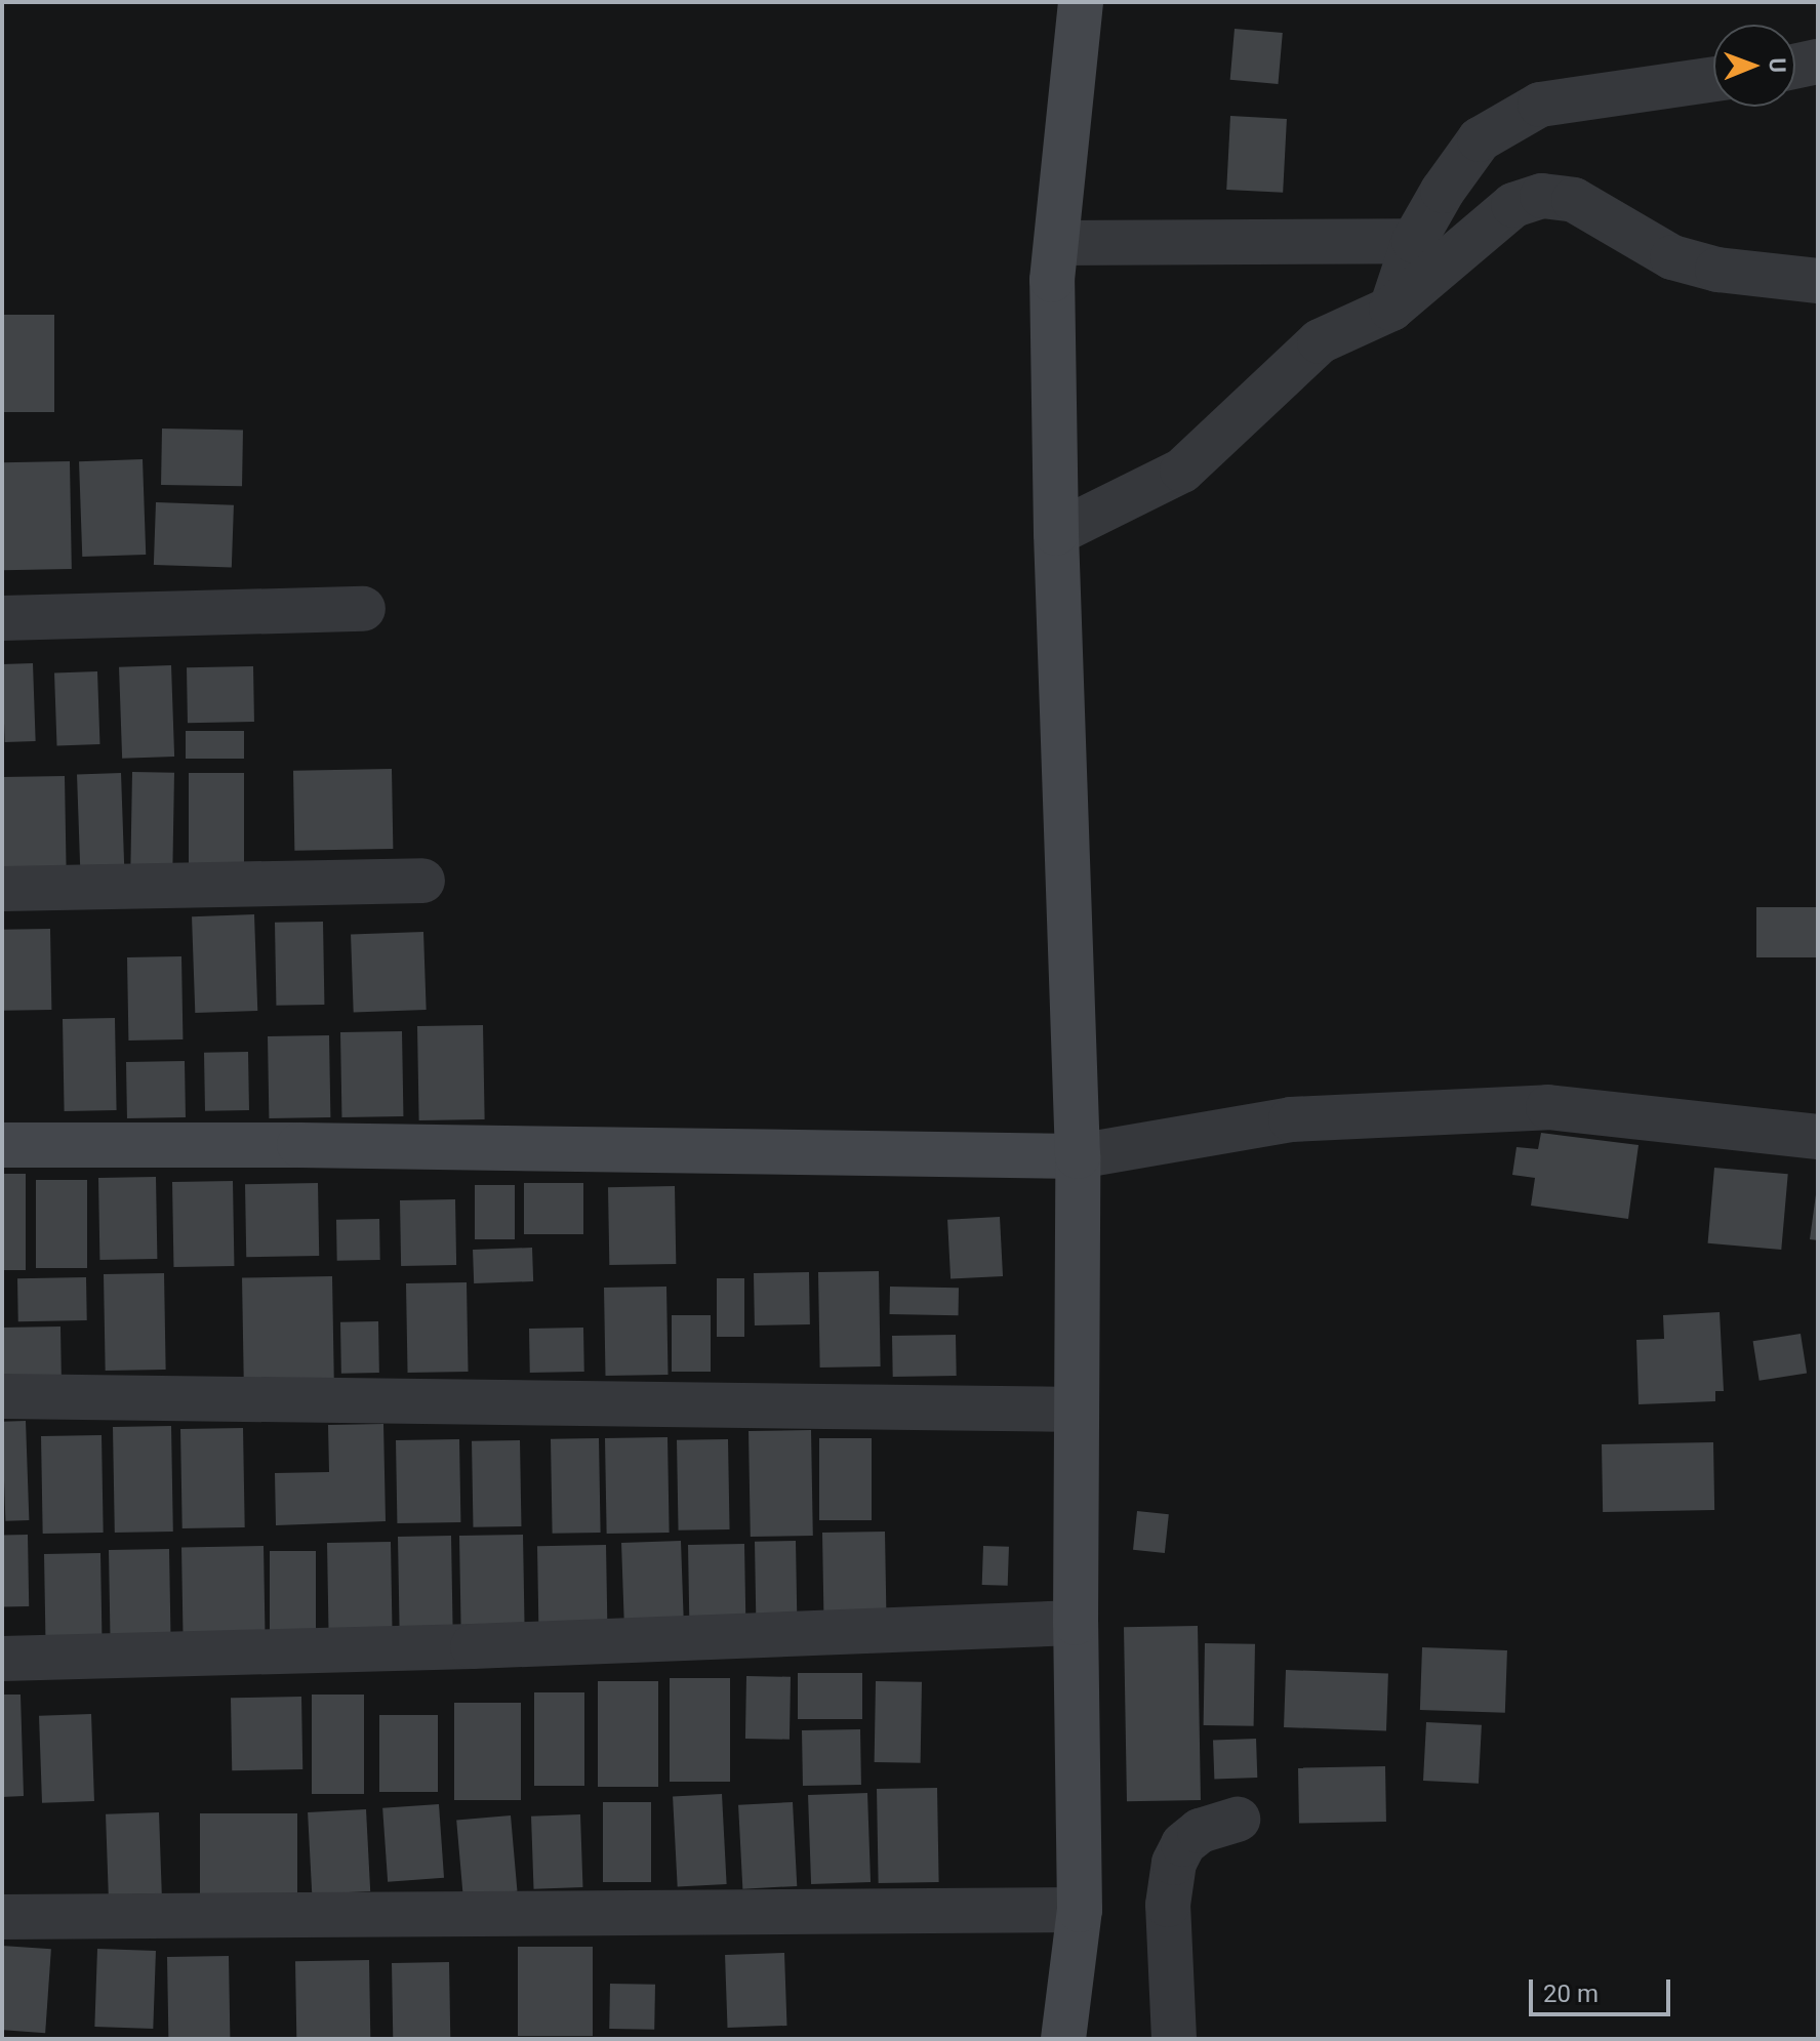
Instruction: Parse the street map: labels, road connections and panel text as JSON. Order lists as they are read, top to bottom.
{
  "scale_bar": "20 m",
  "north": "right"
}
